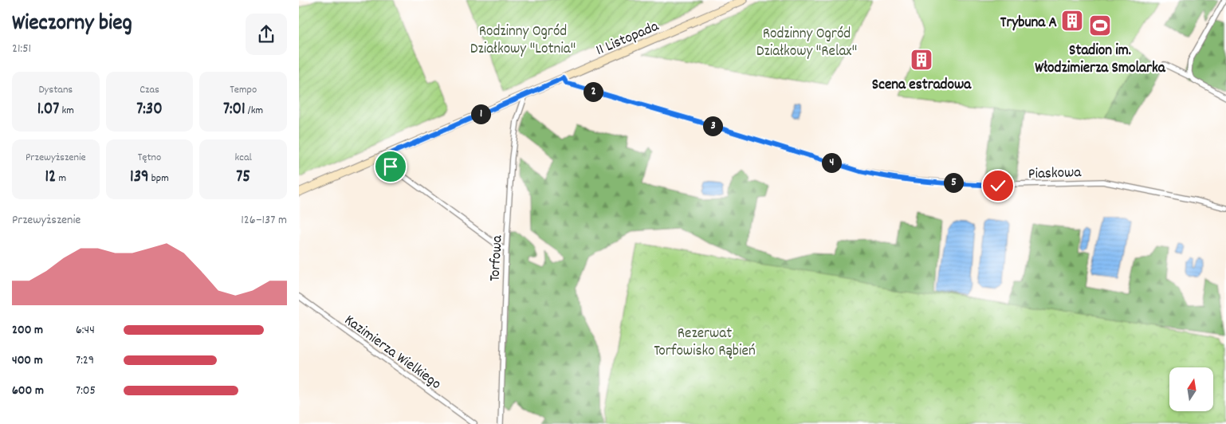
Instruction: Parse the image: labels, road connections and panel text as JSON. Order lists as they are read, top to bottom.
{
  "streets": {
    "street": [
      "11 Listopada",
      "Piaskowa",
      "Torfowa",
      "Kazimierza Wielkiego"
    ]
  },
  "crossings": [
    ["11 Listopada", "Piaskowa"],
    ["11 Listopada", "Torfowa"]
  ],
  "parks": ["Rodzinny Ogród Działkowy \"Lotnia\"", "Rodzinny Ogród Działkowy \"Relax\"", "Rezerwat Torfowisko Rąbień"],
  "places": {
    "building": ["Trybuna A", "Scena estradowa"],
    "sports": ["Stadion im. Włodzimierza Smolarka"]
  },
  "north": "top",
  "page": {
    "heading": ["Wieczorny bieg", "21:51"],
    "stats": [
      ["Dystans", "1.07 km"],
      ["Czas", "7:30"],
      ["Tempo", "7:01 /km"],
      ["Przewyższenie", "12 m"],
      ["Tętno", "139 bpm"],
      ["kcal", "75"]
    ],
    "pins": [
      "2",
      "1",
      "3",
      "4",
      "5"
    ],
    "chart": ["Przewyższenie", "126–137 m"],
    "list": [
      {
        "name": "200 m",
        "note": "6:44"
      },
      {
        "name": "400 m",
        "note": "7:29"
      },
      {
        "name": "600 m",
        "note": "7:05"
      }
    ]
  }
}
